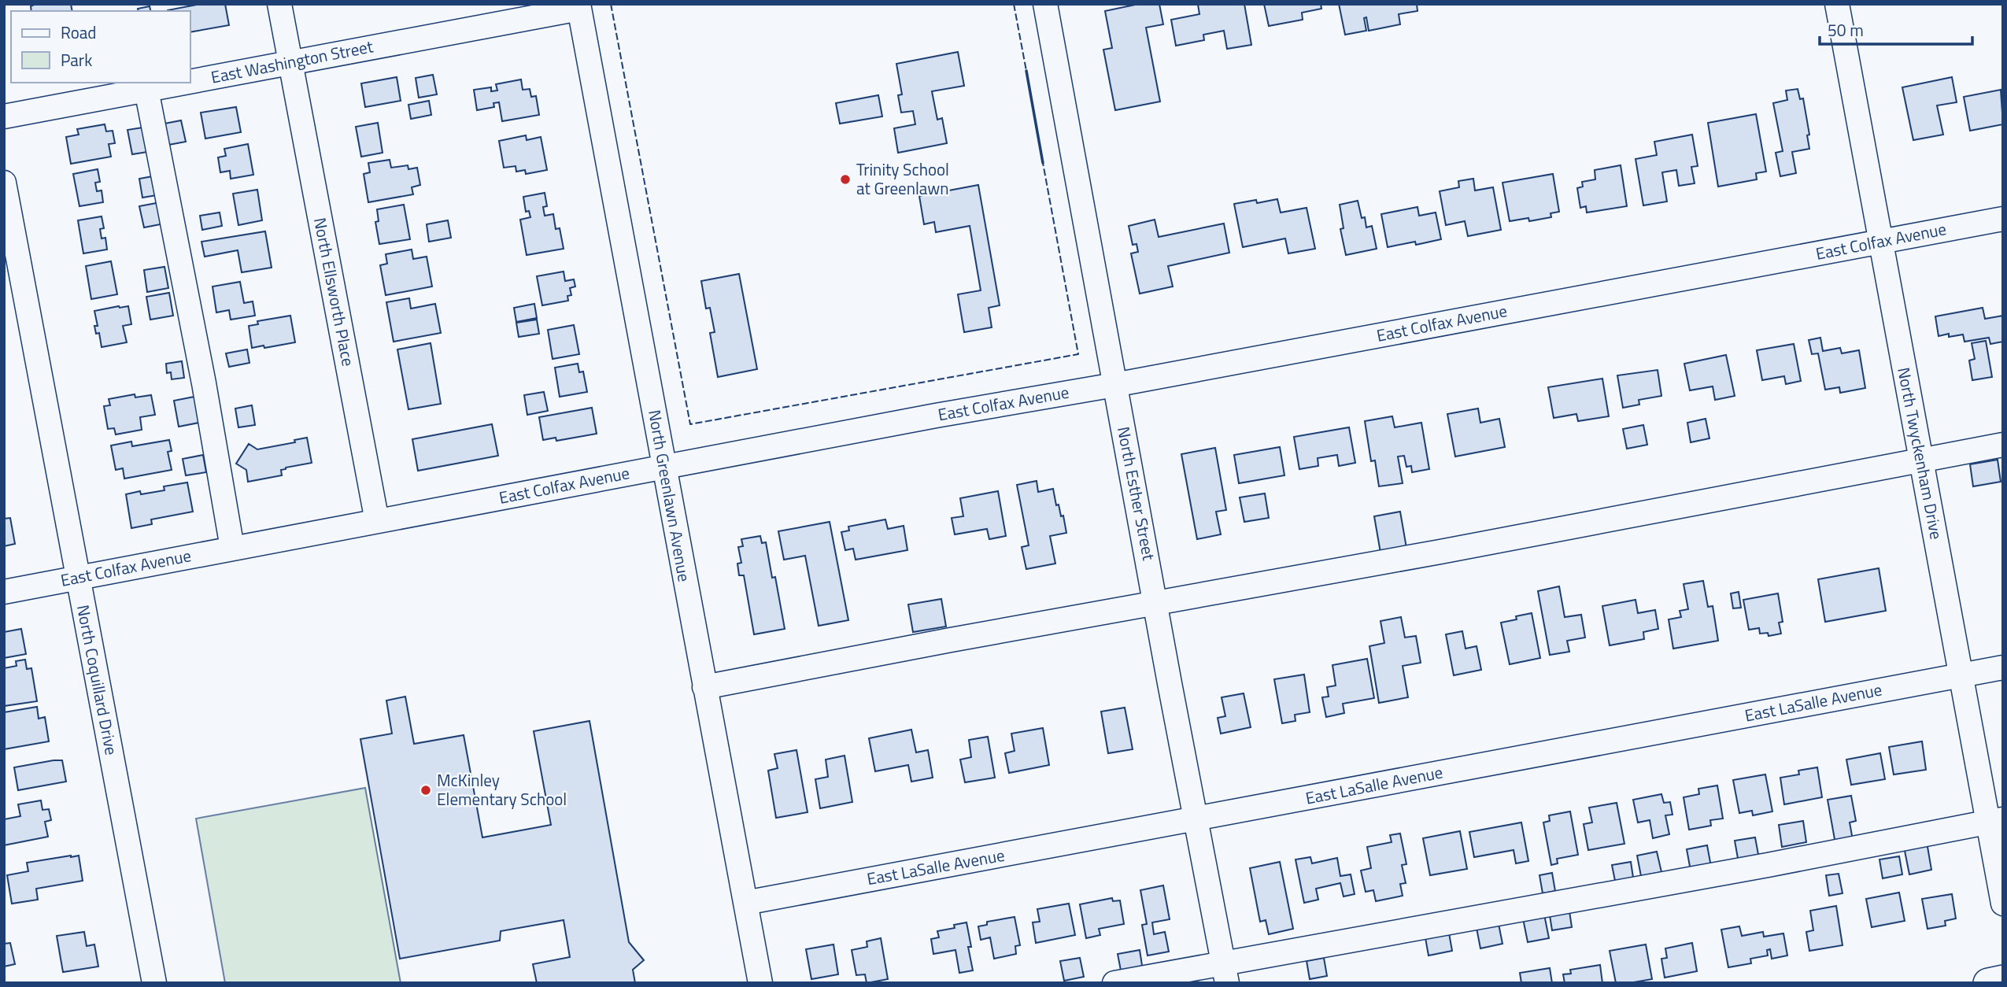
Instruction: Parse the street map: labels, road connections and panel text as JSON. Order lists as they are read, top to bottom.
{
  "streets": {
    "street": [
      "East Washington Street",
      "East Colfax Avenue",
      "North Ellsworth Place",
      "North Twyckenham Drive",
      "North Esther Street",
      "North Greenlawn Avenue",
      "North Coquillard Drive",
      "East LaSalle Avenue"
    ]
  },
  "crossings": [
    ["East Washington Street", "North Ellsworth Place"],
    ["East Washington Street", "North Greenlawn Avenue"],
    ["East Colfax Avenue", "North Ellsworth Place"],
    ["East Colfax Avenue", "North Twyckenham Drive"],
    ["East Colfax Avenue", "North Esther Street"],
    ["East Colfax Avenue", "North Greenlawn Avenue"],
    ["East Colfax Avenue", "North Coquillard Drive"],
    ["North Twyckenham Drive", "East LaSalle Avenue"],
    ["North Esther Street", "East LaSalle Avenue"],
    ["North Greenlawn Avenue", "East LaSalle Avenue"]
  ],
  "places": ["Trinity School at Greenlawn", "McKinley Elementary School"],
  "legend": ["Road", "Park"],
  "scale_bar": "50 m"
}
